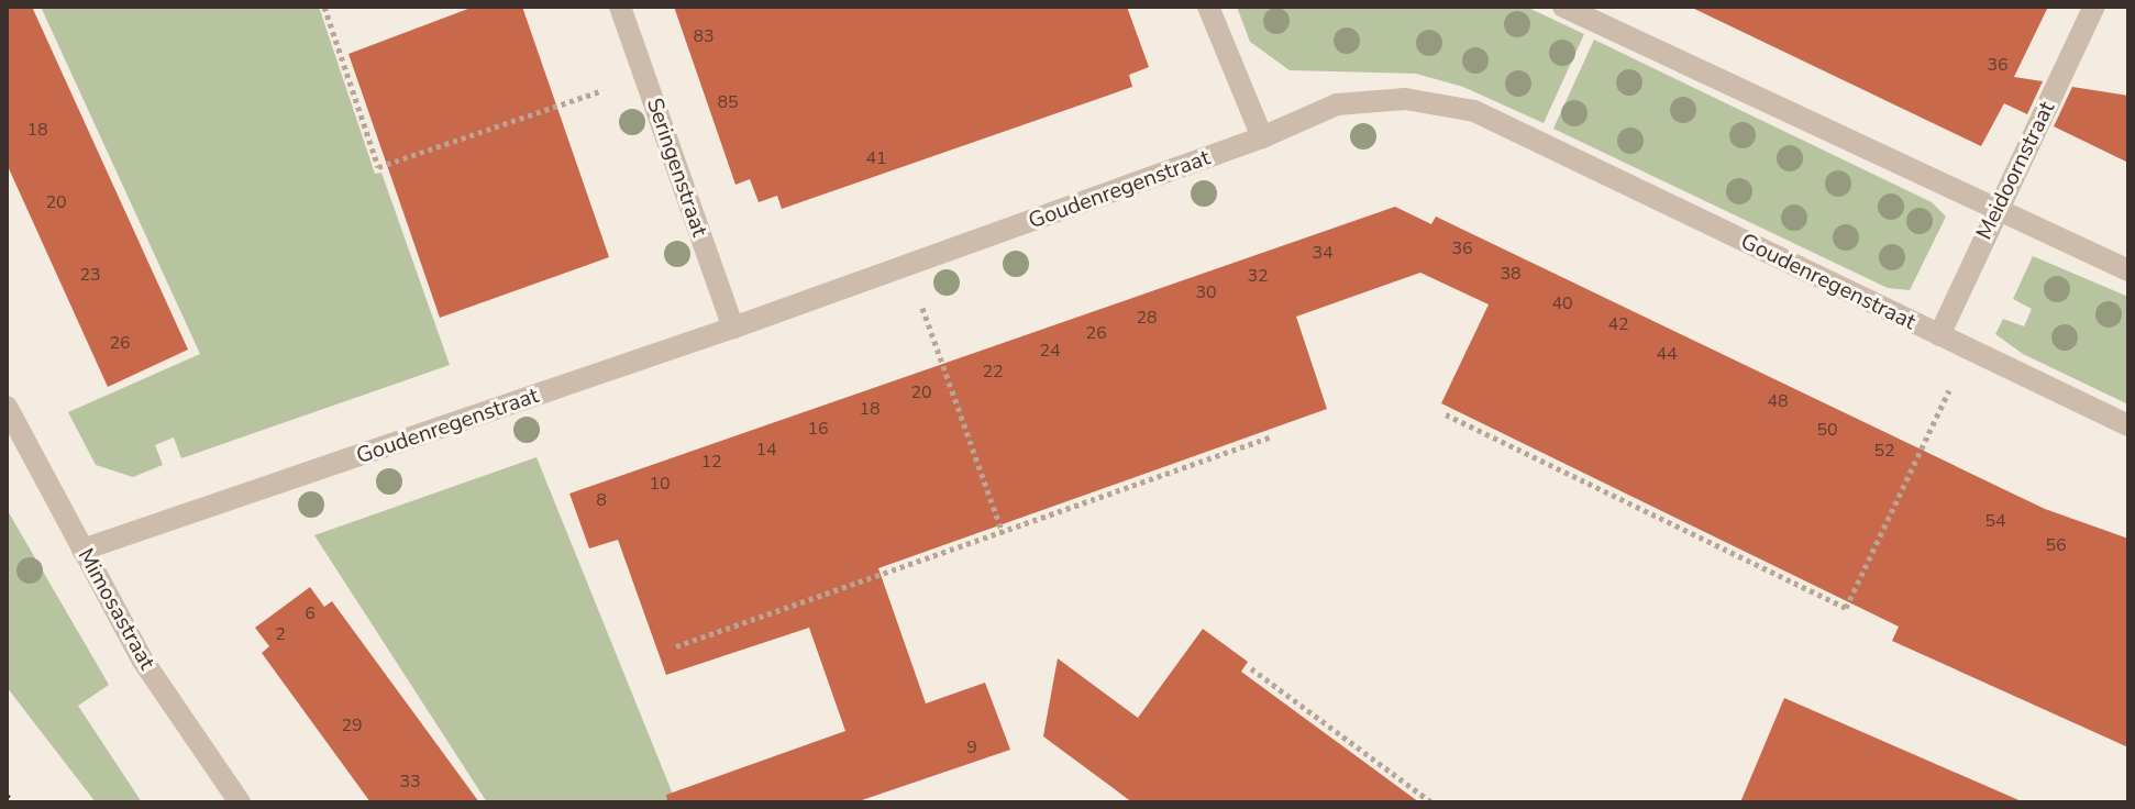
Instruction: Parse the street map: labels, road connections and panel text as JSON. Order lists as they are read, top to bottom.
{
  "streets": {
    "street": [
      "Seringenstraat",
      "Meidoornstraat",
      "Goudenregenstraat",
      "Mimosastraat"
    ]
  },
  "crossings": [
    ["Seringenstraat", "Goudenregenstraat"],
    ["Meidoornstraat", "Goudenregenstraat"],
    ["Goudenregenstraat", "Mimosastraat"]
  ],
  "house_numbers": [
    "83",
    "36",
    "85",
    "18",
    "41",
    "20",
    "36",
    "34",
    "38",
    "23",
    "32",
    "30",
    "40",
    "28",
    "42",
    "26",
    "26",
    "24",
    "44",
    "22",
    "20",
    "48",
    "18",
    "16",
    "50",
    "14",
    "52",
    "12",
    "10",
    "8",
    "54",
    "56",
    "6",
    "2",
    "29",
    "9",
    "33"
  ]
}
